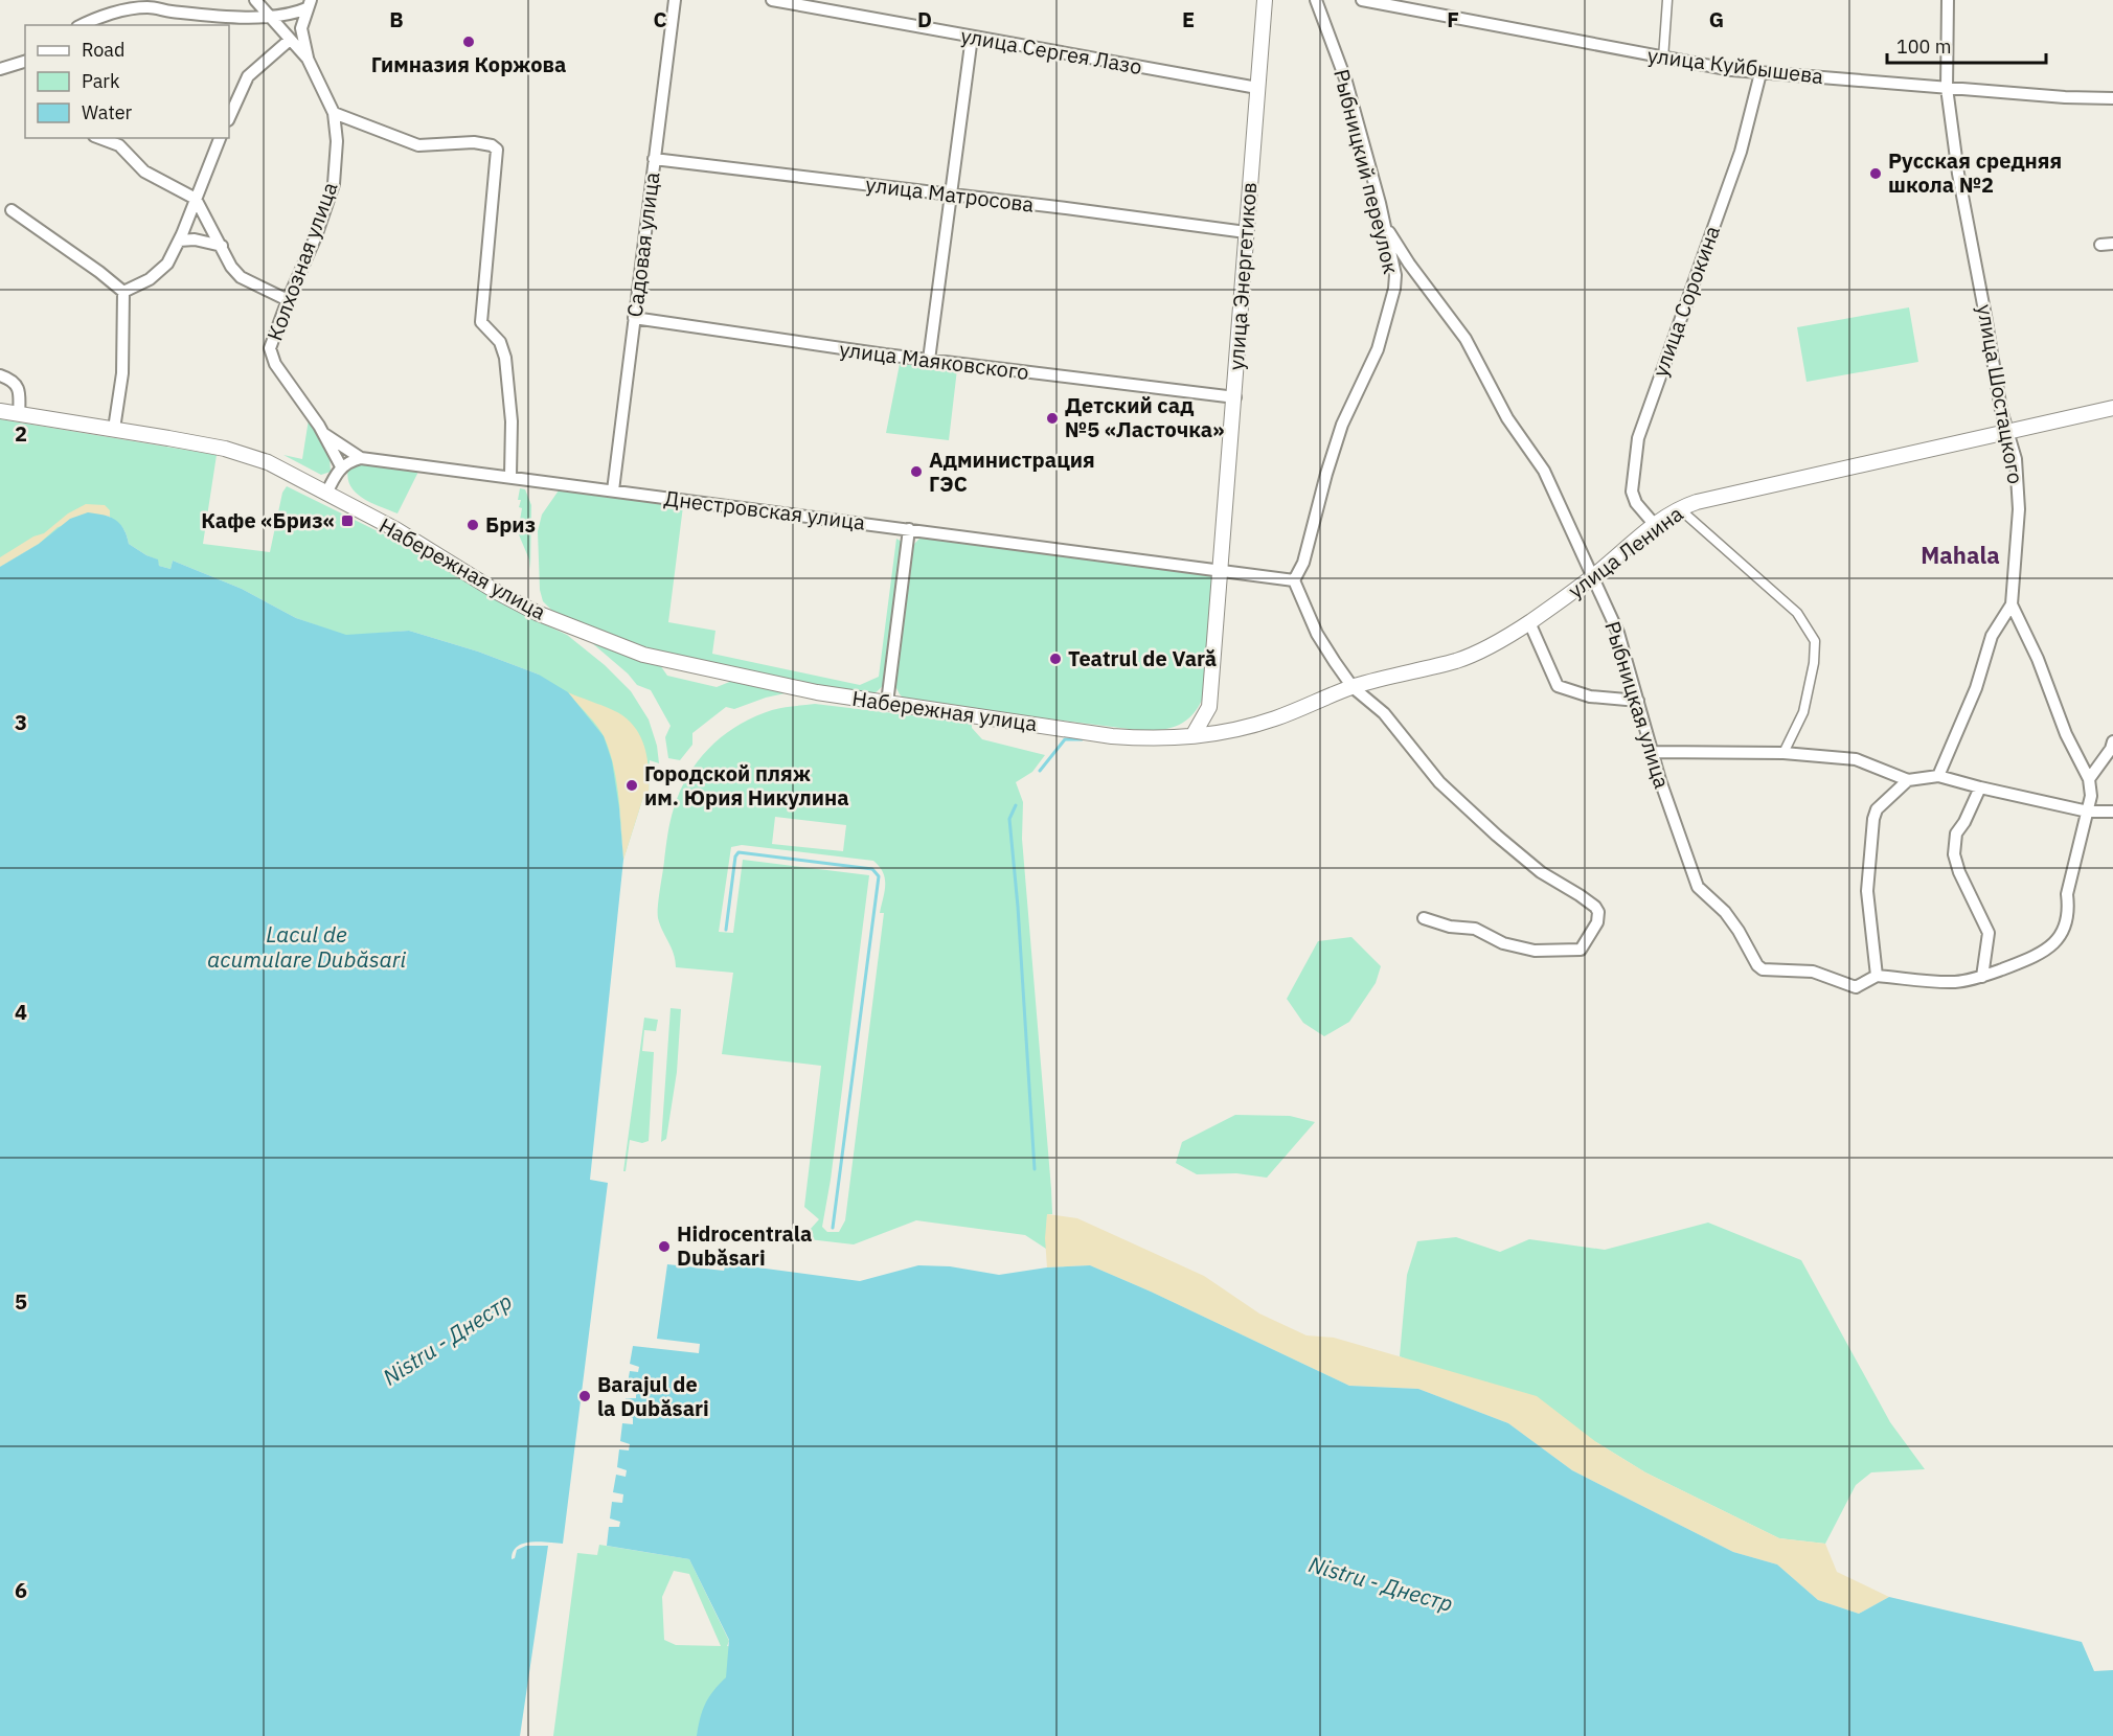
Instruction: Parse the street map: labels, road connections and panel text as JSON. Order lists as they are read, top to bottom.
{
  "streets": {
    "street": [
      "улица Сергея Лазо",
      "улица Куйбышева",
      "Рыбницкий переулок",
      "улица Матросова",
      "Садовая улица",
      "Колхозная улица",
      "улица Энергетиков",
      "улица Сорокина",
      "улица Маяковского",
      "улица Шостацкого",
      "Днестровская улица",
      "улица Ленина",
      "Набережная улица",
      "Рыбницкая улица"
    ]
  },
  "crossings": [
    ["улица Сергея Лазо", "улица Энергетиков"],
    ["улица Куйбышева", "улица Сорокина"],
    ["улица Куйбышева", "улица Шостацкого"],
    ["Рыбницкий переулок", "Днестровская улица"],
    ["Рыбницкий переулок", "Рыбницкая улица"],
    ["улица Матросова", "Садовая улица"],
    ["улица Матросова", "улица Энергетиков"],
    ["Садовая улица", "улица Маяковского"],
    ["Садовая улица", "Днестровская улица"],
    ["Колхозная улица", "Днестровская улица"],
    ["улица Энергетиков", "улица Маяковского"],
    ["улица Энергетиков", "Днестровская улица"],
    ["улица Энергетиков", "улица Ленина"],
    ["улица Энергетиков", "Набережная улица"],
    ["улица Сорокина", "улица Ленина"],
    ["улица Шостацкого", "улица Ленина"],
    ["улица Ленина", "Набережная улица"],
    ["улица Ленина", "Рыбницкая улица"]
  ],
  "districts": ["Mahala"],
  "water": ["Lacul de acumulare Dubăsari", "Nistru - Днестр"],
  "places": {
    "other": [
      "Гимназия Коржова",
      "Русская средняя школа №2",
      "Детский сад №5 «Ласточка»",
      "Администрация ГЭС",
      "Бриз",
      "Teatrul de Vară",
      "Городской пляж им. Юрия Никулина",
      "Hidrocentrala Dubăsari",
      "Barajul de la Dubăsari"
    ],
    "transit": ["Кафе «Бриз«"]
  },
  "legend": ["Road", "Park", "Water"],
  "scale_bar": "100 m",
  "grid": {
    "columns": [
      "B",
      "C",
      "D",
      "E",
      "F",
      "G"
    ],
    "rows": [
      "2",
      "3",
      "4",
      "5",
      "6"
    ]
  }
}
